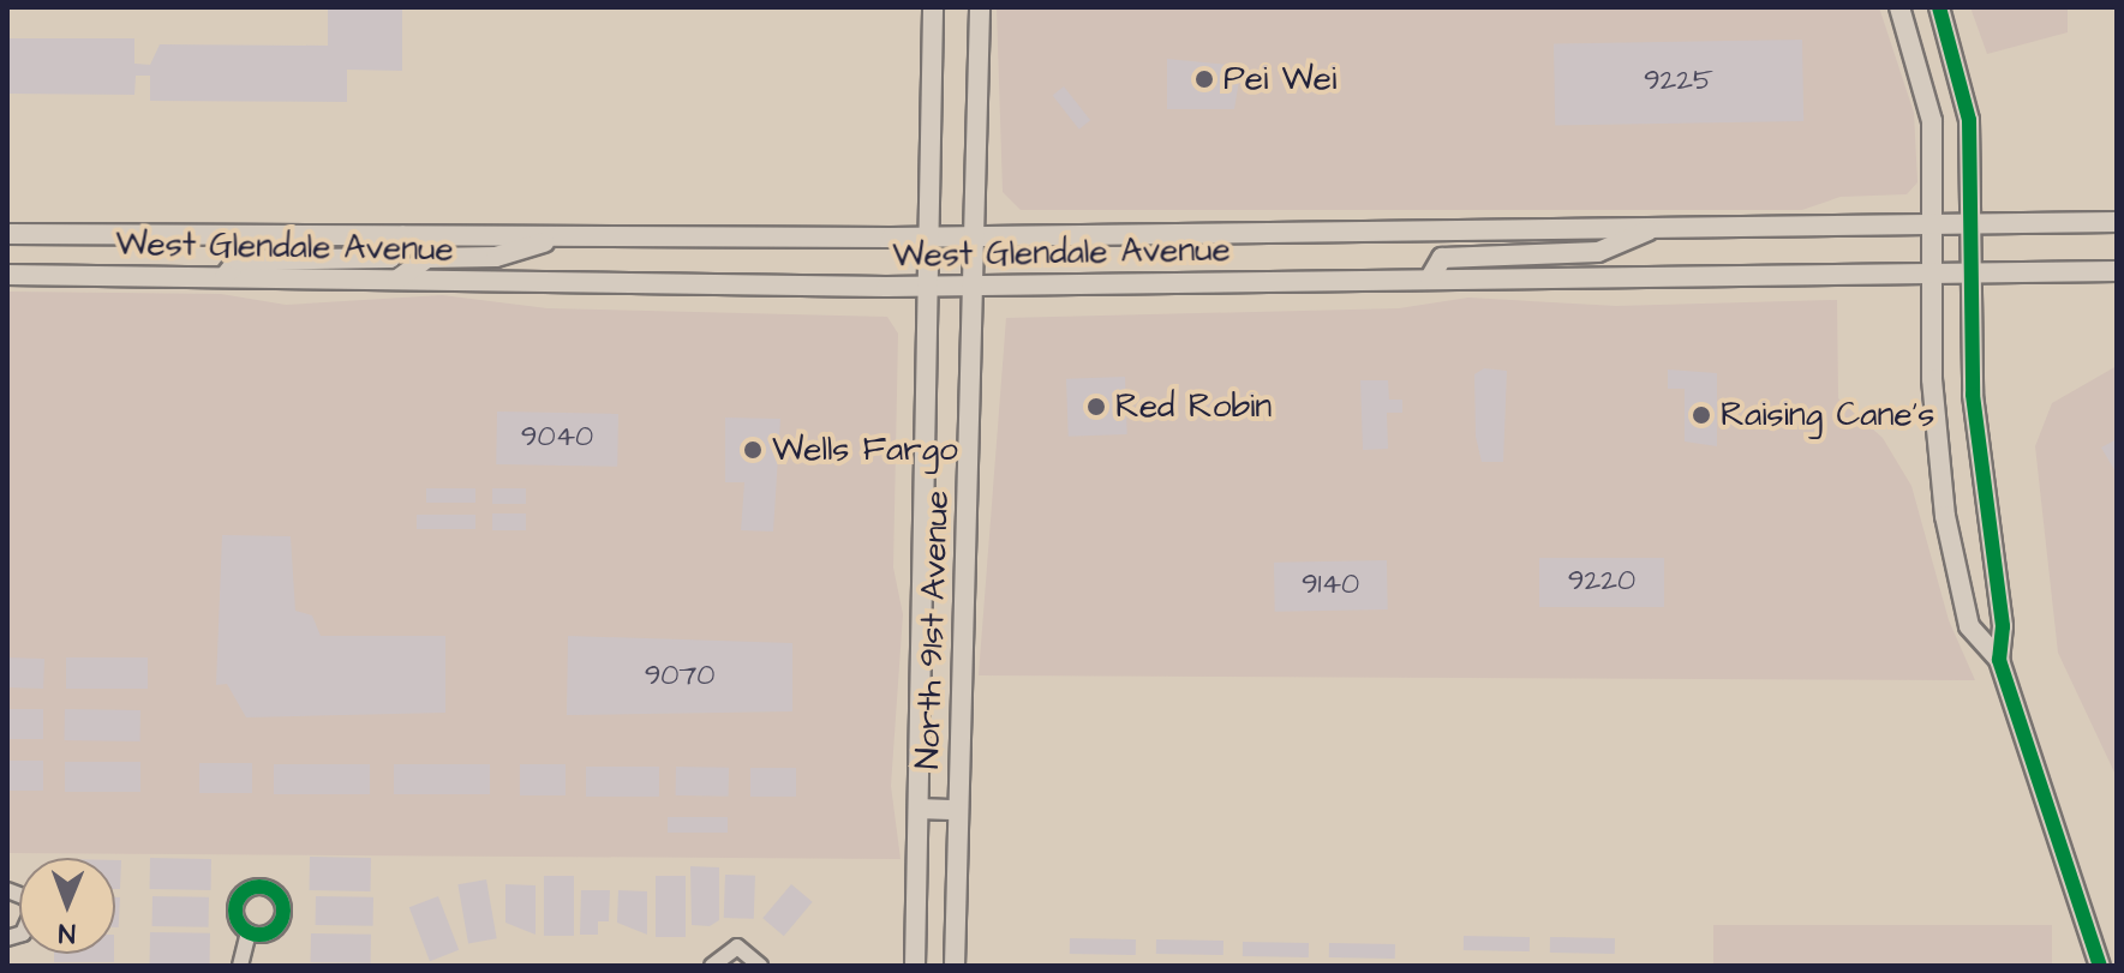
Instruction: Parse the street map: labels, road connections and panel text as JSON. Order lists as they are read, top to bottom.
{
  "streets": {
    "main road": ["West Glendale Avenue", "North 91st Avenue"]
  },
  "crossings": [
    ["West Glendale Avenue", "North 91st Avenue"]
  ],
  "places": [
    "Pei Wei",
    "Red Robin",
    "Raising Cane's",
    "Wells Fargo"
  ],
  "house_numbers": [
    "9225",
    "9040",
    "9220",
    "9140",
    "9070"
  ],
  "north": "bottom"
}
